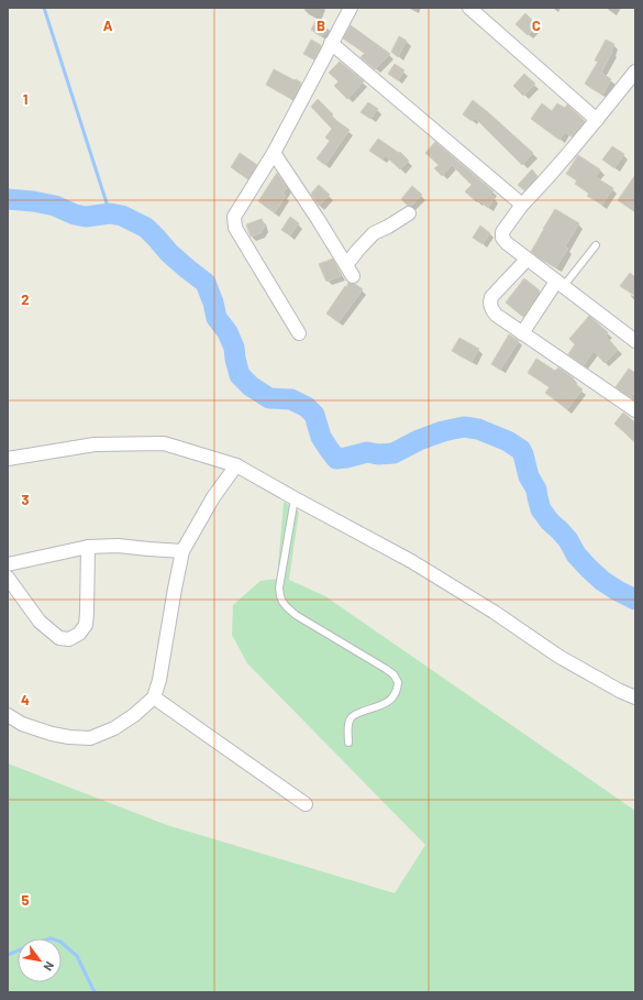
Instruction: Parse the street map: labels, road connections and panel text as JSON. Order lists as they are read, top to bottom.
{
  "north": "bottom right",
  "grid": {
    "columns": ["A", "B", "C"],
    "rows": [
      "1",
      "2",
      "3",
      "4",
      "5"
    ]
  }
}
